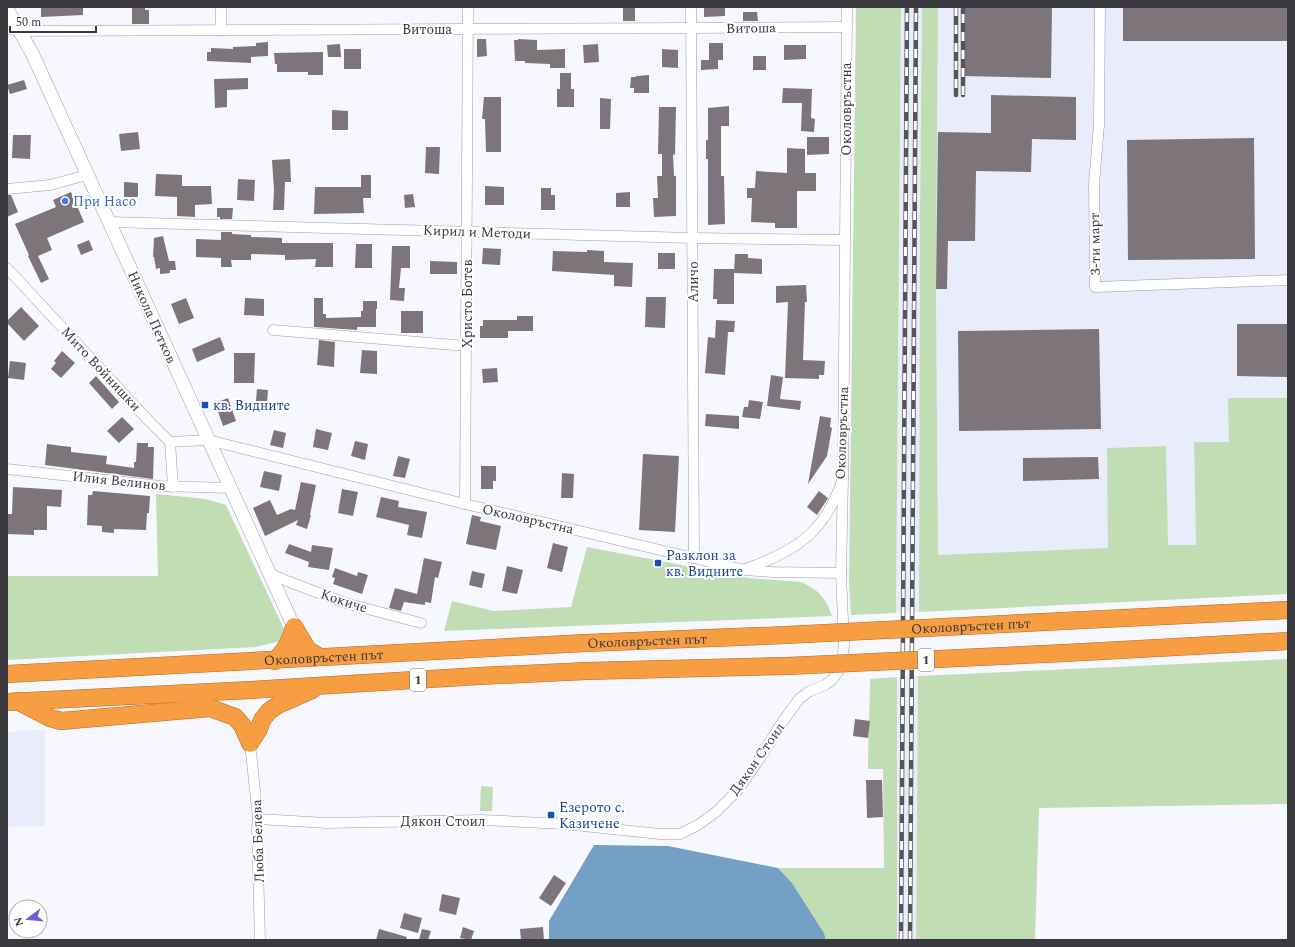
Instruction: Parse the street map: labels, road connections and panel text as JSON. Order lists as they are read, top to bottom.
{
  "streets": {
    "highway": ["Околовръстен път", "1"],
    "street": [
      "Витоша",
      "Околовръстна",
      "Кирил и Методи",
      "3-ти март",
      "Аличо",
      "Христо Ботев",
      "Никола Петков",
      "Мито Войнишки",
      "Илия Велинов",
      "Кокиче",
      "Дякон Стоил",
      "Люба Белева"
    ]
  },
  "crossings": [
    ["Витоша", "Околовръстна"],
    ["Витоша", "Аличо"],
    ["Витоша", "Христо Ботев"],
    ["Витоша", "Никола Петков"],
    ["Околовръстна", "Кирил и Методи"],
    ["Околовръстна", "Аличо"],
    ["Околовръстна", "Христо Ботев"],
    ["Околовръстна", "Никола Петков"],
    ["Околовръстна", "Дякон Стоил"],
    ["Кирил и Методи", "Аличо"],
    ["Кирил и Методи", "Христо Ботев"],
    ["Кирил и Методи", "Никола Петков"],
    ["Никола Петков", "Илия Велинов"],
    ["Никола Петков", "Кокиче"],
    ["Дякон Стоил", "Люба Белева"]
  ],
  "places": {
    "other": ["При Насо"],
    "transit": ["кв. Видните", "Разклон за кв. Видните", "Езерото с. Казичене"]
  },
  "scale_bar": "50 m",
  "north": "left"
}
